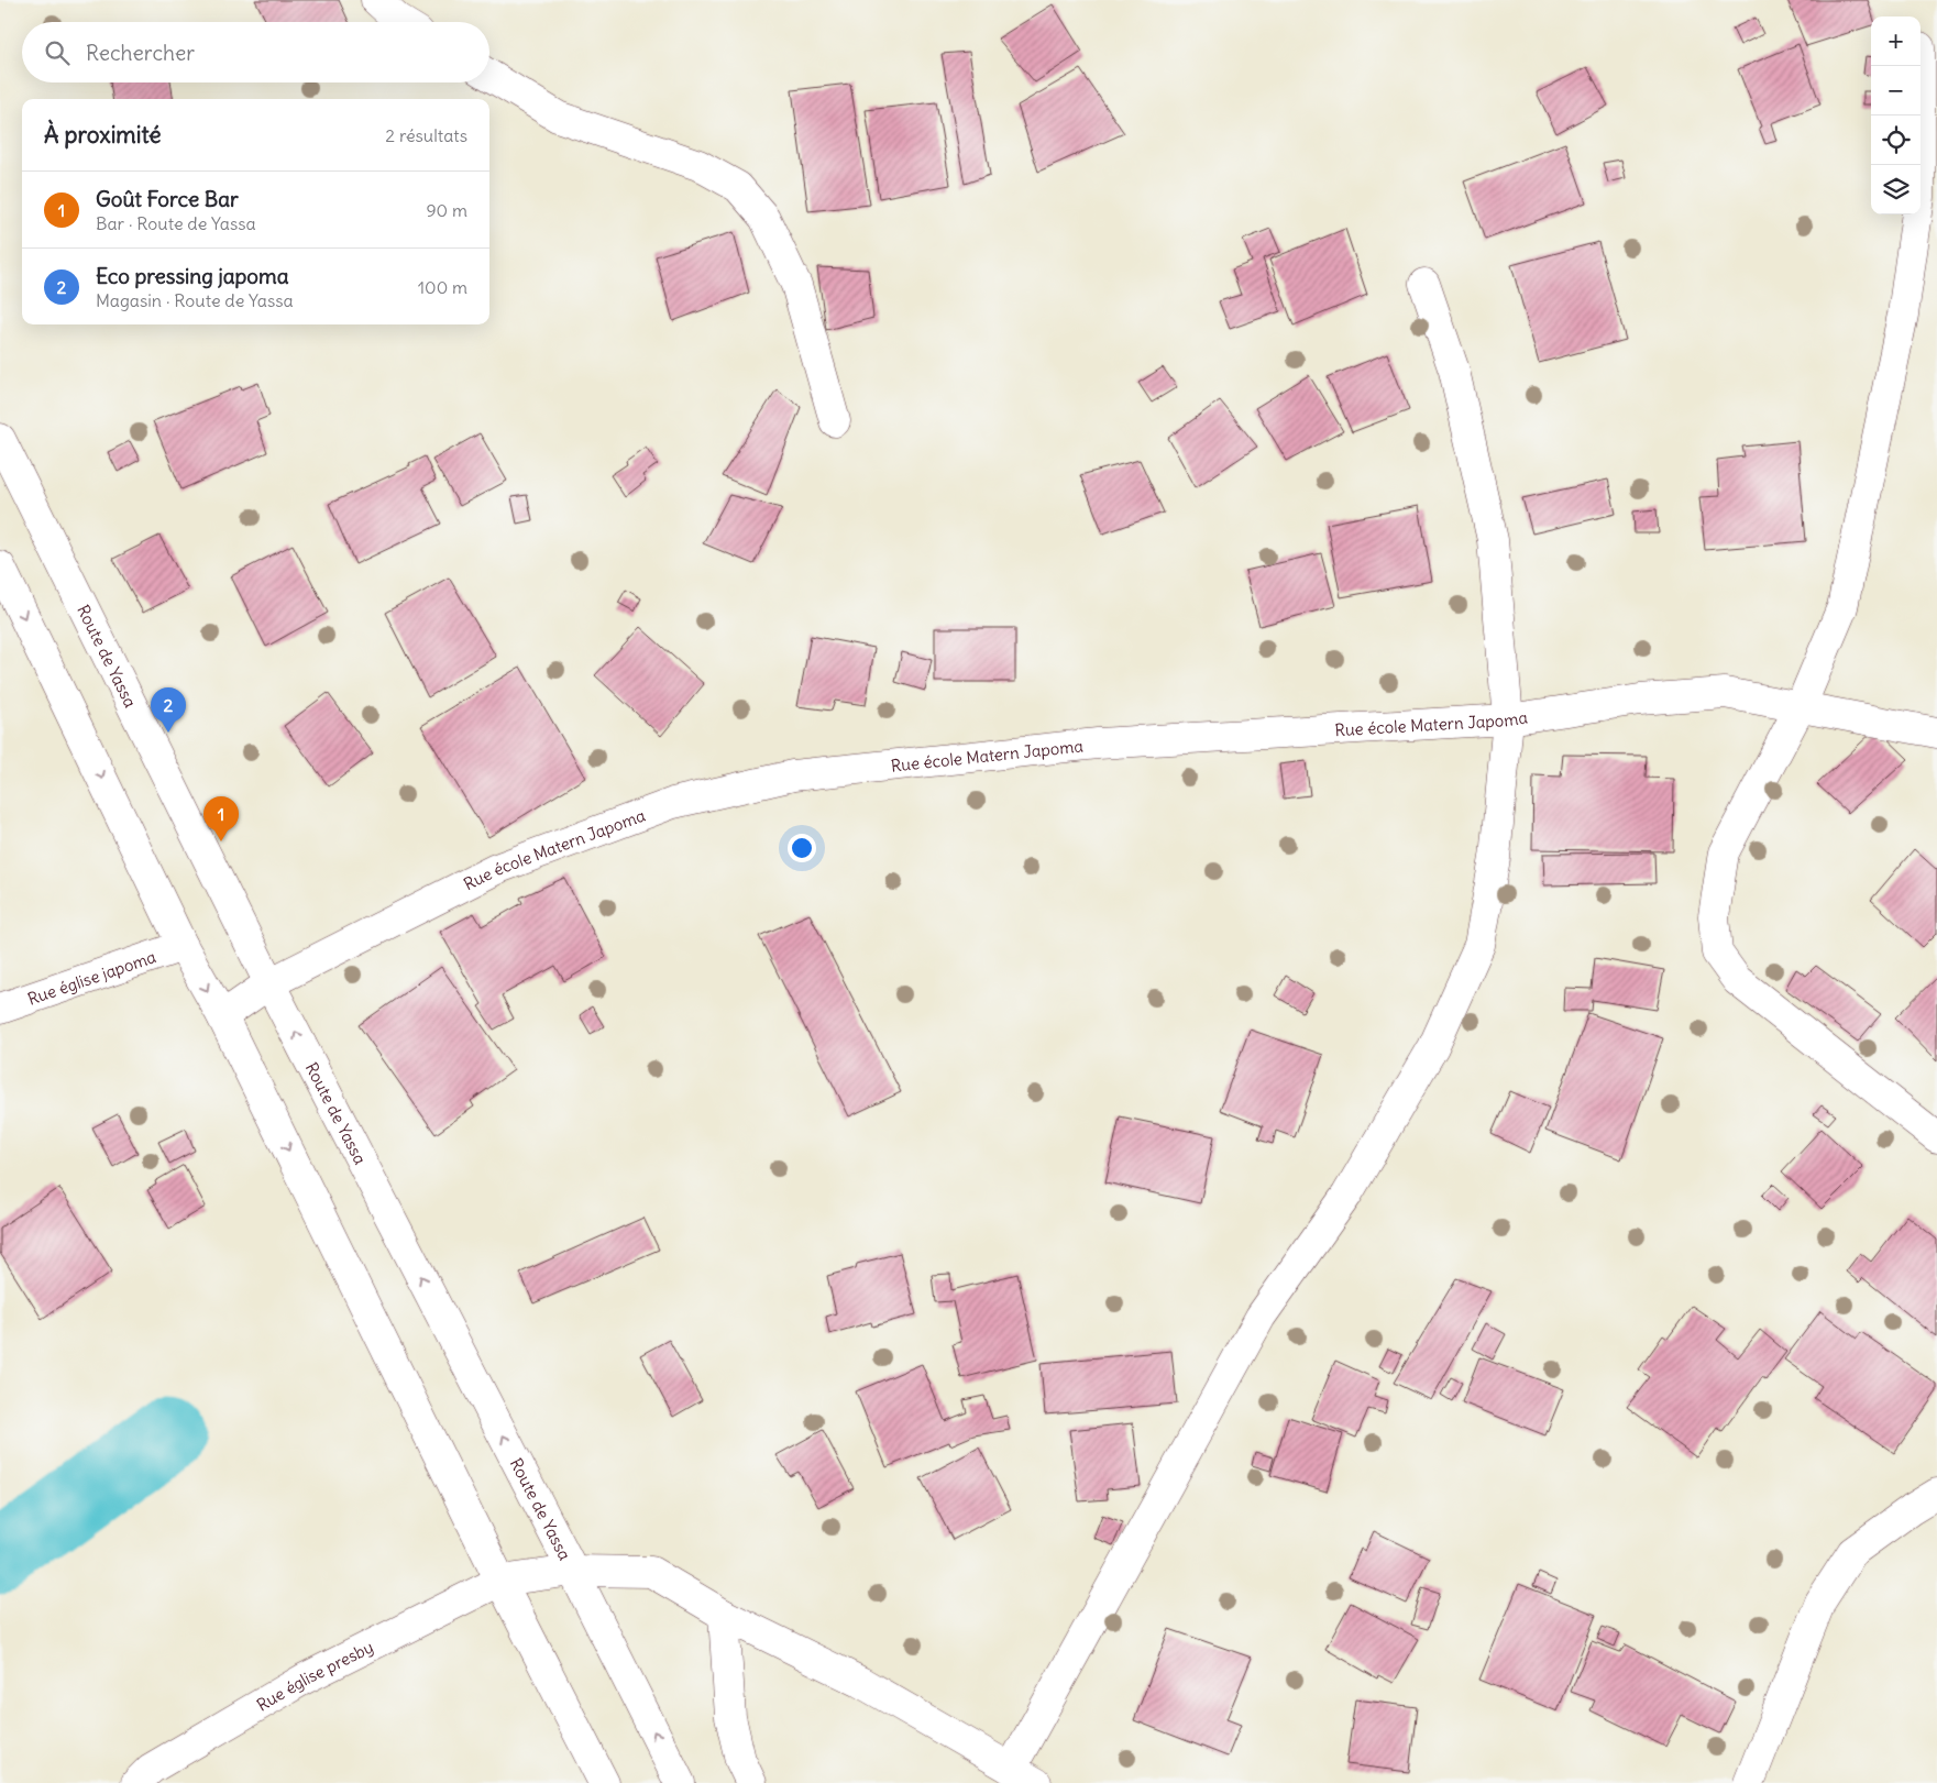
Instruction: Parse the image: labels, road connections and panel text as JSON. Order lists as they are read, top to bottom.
{
  "streets": {
    "street": [
      "Route de Yassa",
      "Rue école Matern Japoma",
      "Rue église japoma",
      "Rue église presby"
    ]
  },
  "crossings": [
    ["Route de Yassa", "Rue école Matern Japoma"],
    ["Route de Yassa", "Rue église presby"]
  ],
  "page": {
    "map_buttons": ["+", "−"],
    "search": "Rechercher",
    "heading": ["À proximité", "2 résultats"],
    "list": [
      {
        "mark": "1",
        "name": "Goût Force Bar",
        "note": "Bar · Route de Yassa",
        "value": "90 m"
      },
      {
        "mark": "2",
        "name": "Eco pressing japoma",
        "note": "Magasin · Route de Yassa",
        "value": "100 m"
      }
    ],
    "pins": ["2", "1"]
  }
}
